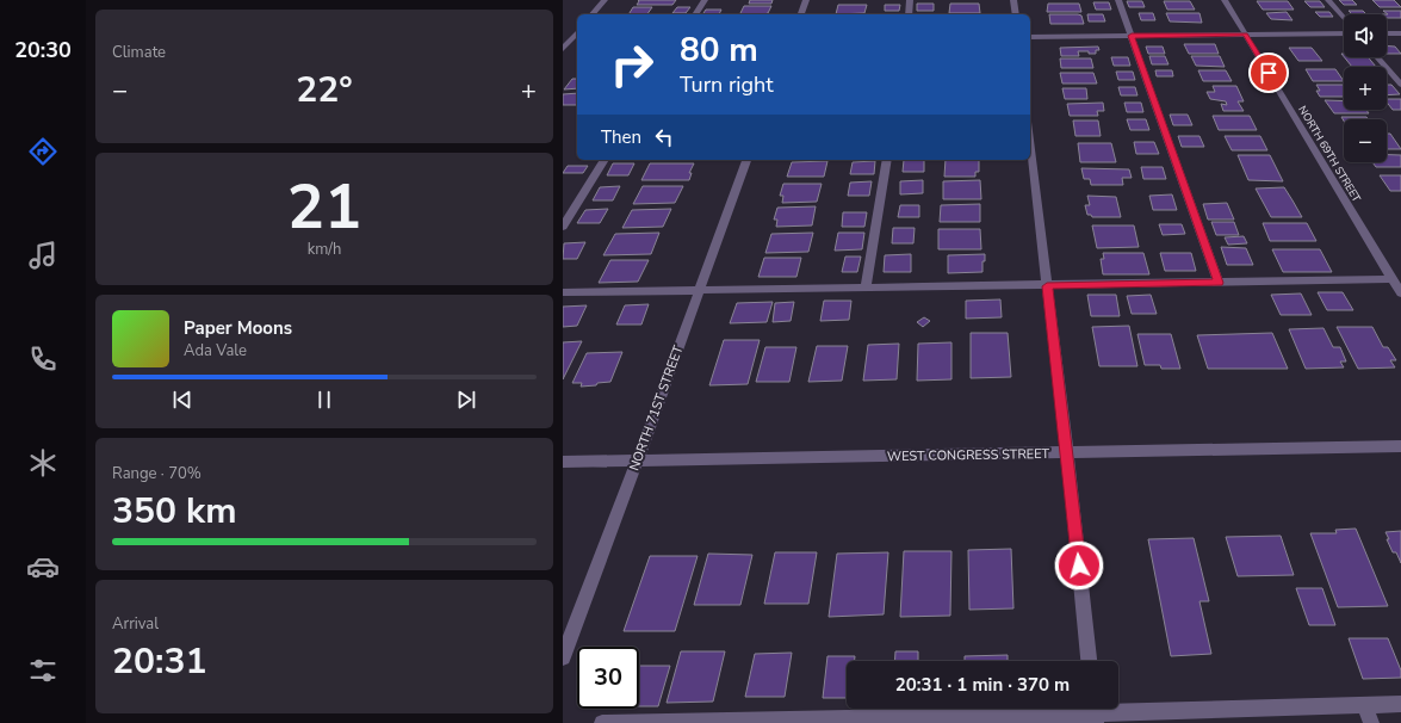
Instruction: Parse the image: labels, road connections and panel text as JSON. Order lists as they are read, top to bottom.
{
  "streets": {
    "street": ["NORTH 69TH STREET", "NORTH 71ST STREET", "WEST CONGRESS STREET"]
  },
  "crossings": [
    ["NORTH 71ST STREET", "WEST CONGRESS STREET"]
  ],
  "page": {
    "tabs": "20:30",
    "tile": [
      "Climate",
      ["21", "km/h"],
      ["Range · 70%", "350 km"],
      ["Arrival", "20:31"]
    ],
    "map_buttons": ["+", "−"],
    "turn": ["80 m", "Turn right"],
    "heat": ["−", "22°", "+"],
    "then": "Then",
    "song": ["Paper Moons", "Ada Vale"],
    "limit": "30",
    "trip": "20:31 · 1 min · 370 m"
  }
}
